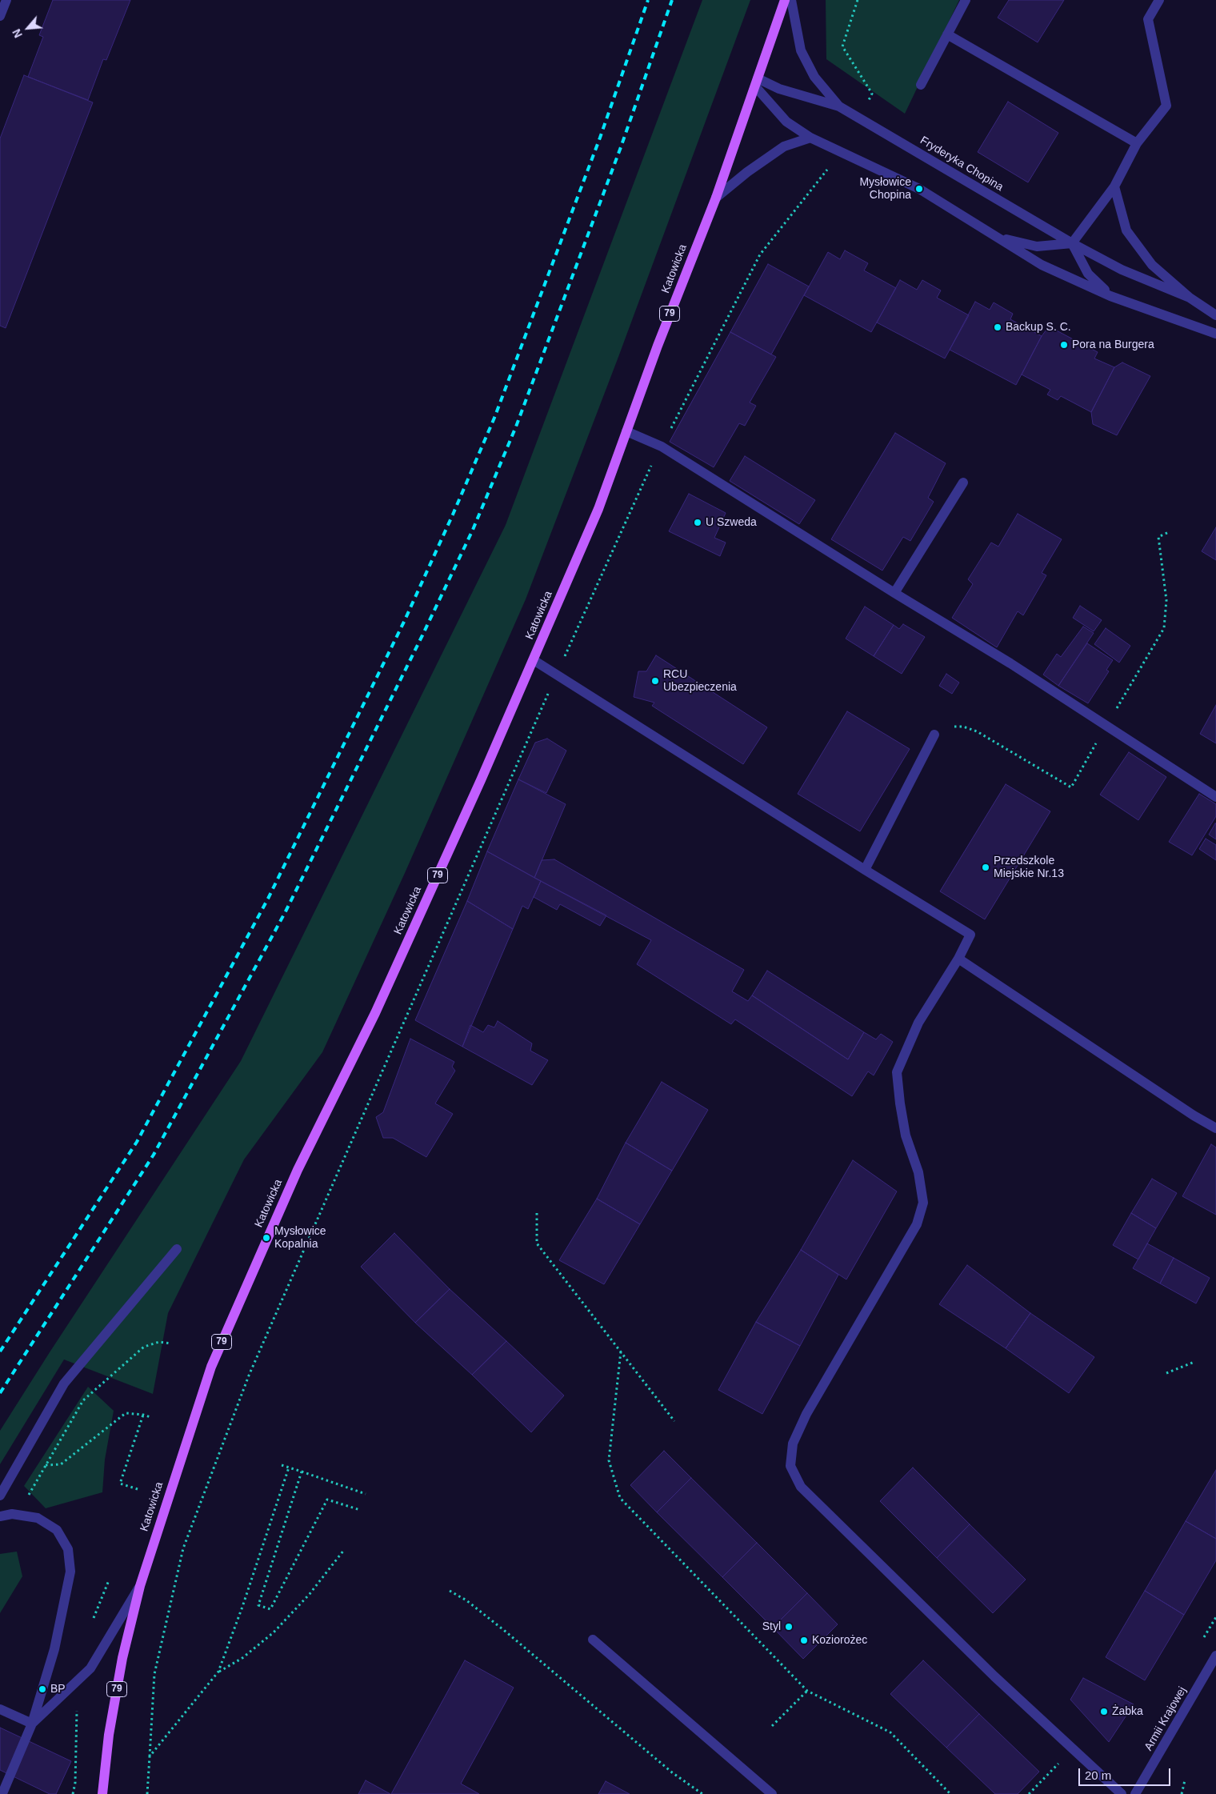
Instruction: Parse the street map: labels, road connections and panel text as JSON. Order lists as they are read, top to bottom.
{
  "streets": {
    "main road": ["Katowicka", "79"],
    "street": ["Fryderyka Chopina", "Armii Krajowej"]
  },
  "crossings": [
    ["Fryderyka Chopina", "Katowicka"]
  ],
  "places": [
    "Mysłowice Chopina",
    "Backup S. C.",
    "Pora na Burgera",
    "U Szweda",
    "RCU Ubezpieczenia",
    "Przedszkole Miejskie Nr.13",
    "Mysłowice Kopalnia",
    "Styl",
    "Koziorożec",
    "BP",
    "Żabka"
  ],
  "scale_bar": "20 m",
  "north": "bottom left"
}
